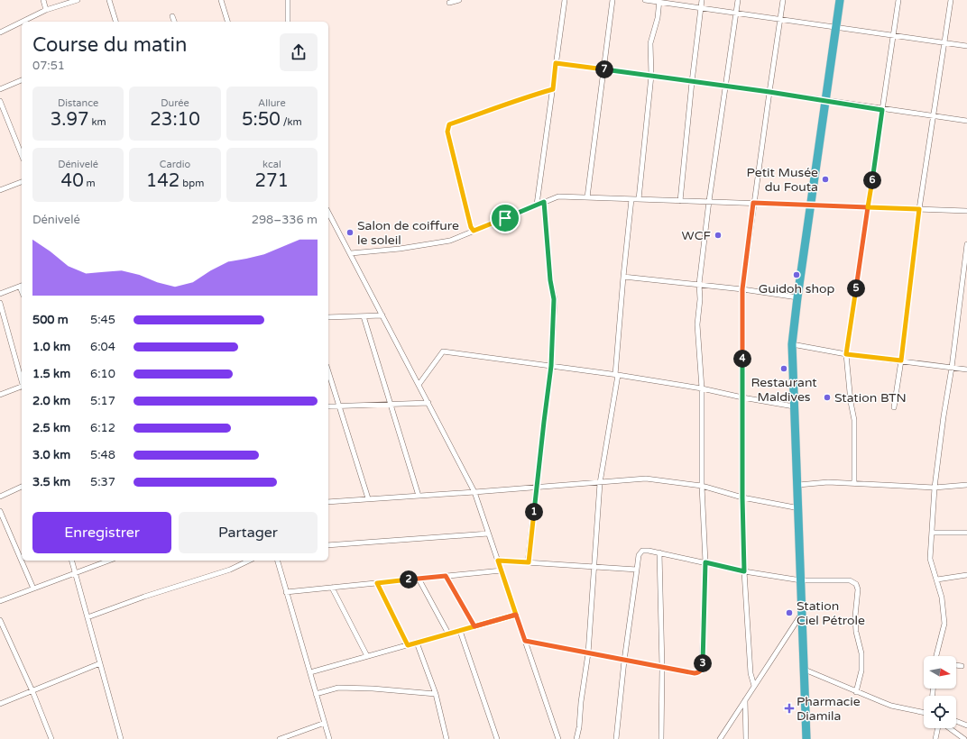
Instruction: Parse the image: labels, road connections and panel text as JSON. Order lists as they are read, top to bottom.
{
  "places": {
    "other": [
      "Petit Musée du Fouta",
      "Salon de coiffure le soleil",
      "WCF",
      "Guidoh shop",
      "Restaurant Maldives",
      "Station BTN",
      "Station Ciel Pétrole"
    ],
    "health": ["Pharmacie Diamila"]
  },
  "north": "right",
  "page": {
    "heading": ["Course du matin", "07:51"],
    "pins": [
      "7",
      "6",
      "5",
      "4",
      "1",
      "2",
      "3"
    ],
    "stats": [
      ["Distance", "3.97 km"],
      ["Durée", "23:10"],
      ["Allure", "5:50 /km"],
      ["Dénivelé", "40 m"],
      ["Cardio", "142 bpm"],
      ["kcal", "271"]
    ],
    "chart": ["Dénivelé", "298–336 m"],
    "list": [
      {
        "name": "500 m",
        "note": "5:45"
      },
      {
        "name": "1.0 km",
        "note": "6:04"
      },
      {
        "name": "1.5 km",
        "note": "6:10"
      },
      {
        "name": "2.0 km",
        "note": "5:17"
      },
      {
        "name": "2.5 km",
        "note": "6:12"
      },
      {
        "name": "3.0 km",
        "note": "5:48"
      },
      {
        "name": "3.5 km",
        "note": "5:37"
      }
    ],
    "buttons": ["Enregistrer", "Partager"]
  }
}
